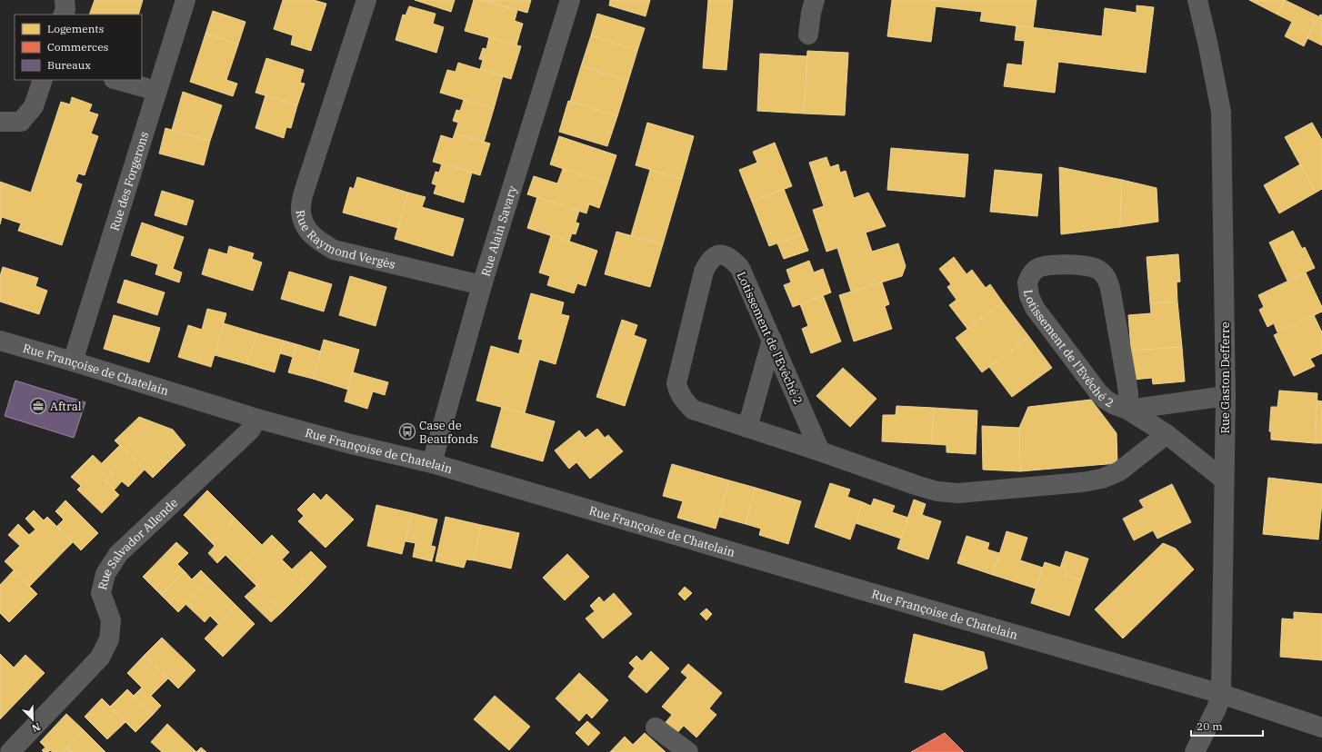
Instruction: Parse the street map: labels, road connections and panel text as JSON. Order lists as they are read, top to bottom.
{
  "streets": {
    "street": [
      "Rue des Forgerons",
      "Rue Alain Savary",
      "Rue Raymond Vergès",
      "Lotissement de l'Evêché 2",
      "Rue Françoise de Chatelain",
      "Rue Gaston Defferre",
      "Rue Salvador Allende"
    ]
  },
  "crossings": [
    ["Rue des Forgerons", "Rue Françoise de Chatelain"],
    ["Rue Alain Savary", "Rue Raymond Vergès"],
    ["Rue Alain Savary", "Rue Françoise de Chatelain"],
    ["Lotissement de l'Evêché 2", "Rue Gaston Defferre"],
    ["Rue Françoise de Chatelain", "Rue Gaston Defferre"],
    ["Rue Françoise de Chatelain", "Rue Salvador Allende"]
  ],
  "places": {
    "office": ["Aftral"],
    "bus stop": ["Case de Beaufonds"]
  },
  "legend": ["Logements", "Commerces", "Bureaux"],
  "scale_bar": "20 m",
  "north": "bottom right"
}
